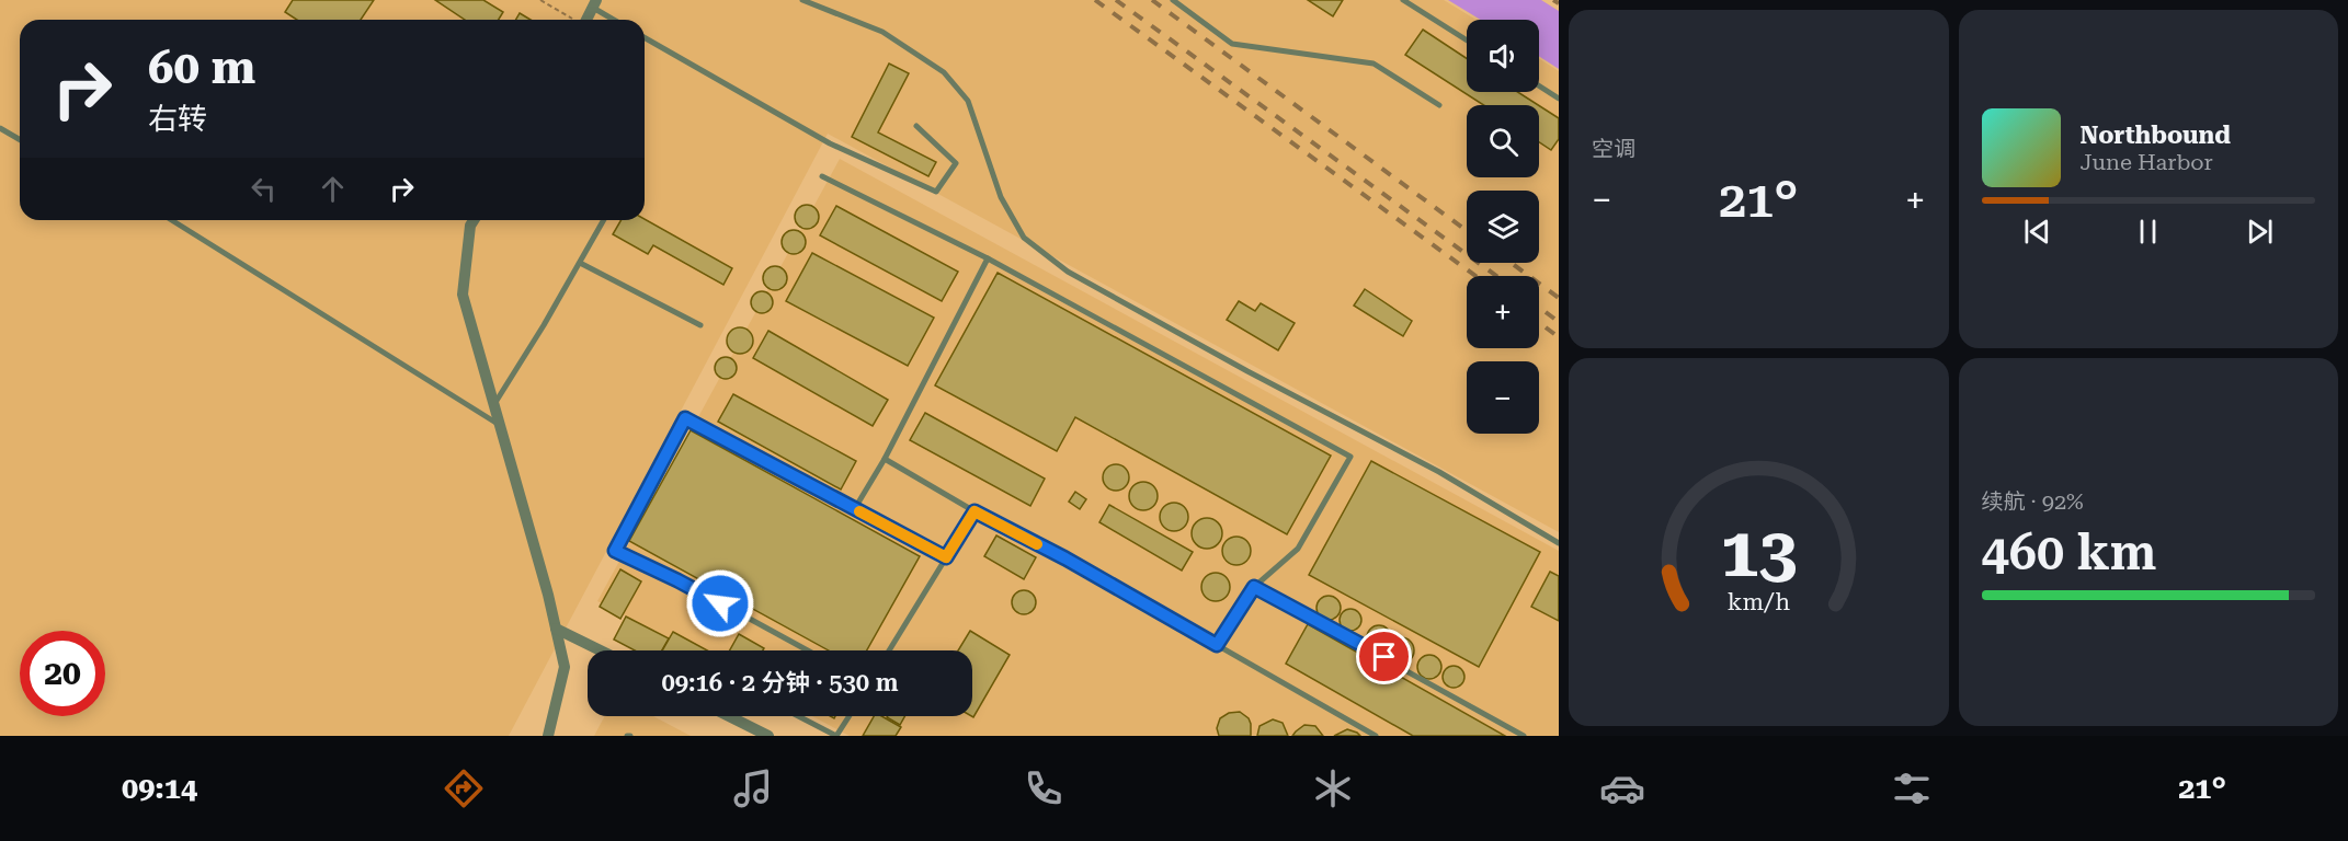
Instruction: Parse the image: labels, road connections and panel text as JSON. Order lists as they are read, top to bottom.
{
  "page": {
    "tile": [
      "空调",
      ["续航 · 92%", "460 km"]
    ],
    "map_buttons": ["+", "−"],
    "turn": ["60 m", "右转"],
    "song": ["Northbound", "June Harbor"],
    "heat": ["−", "21°", "+"],
    "limit": "20",
    "trip": "09:16 · 2 分钟 · 530 m",
    "tabs": ["09:14", "21°"],
    "gauge": ["13", "km/h"]
  }
}
